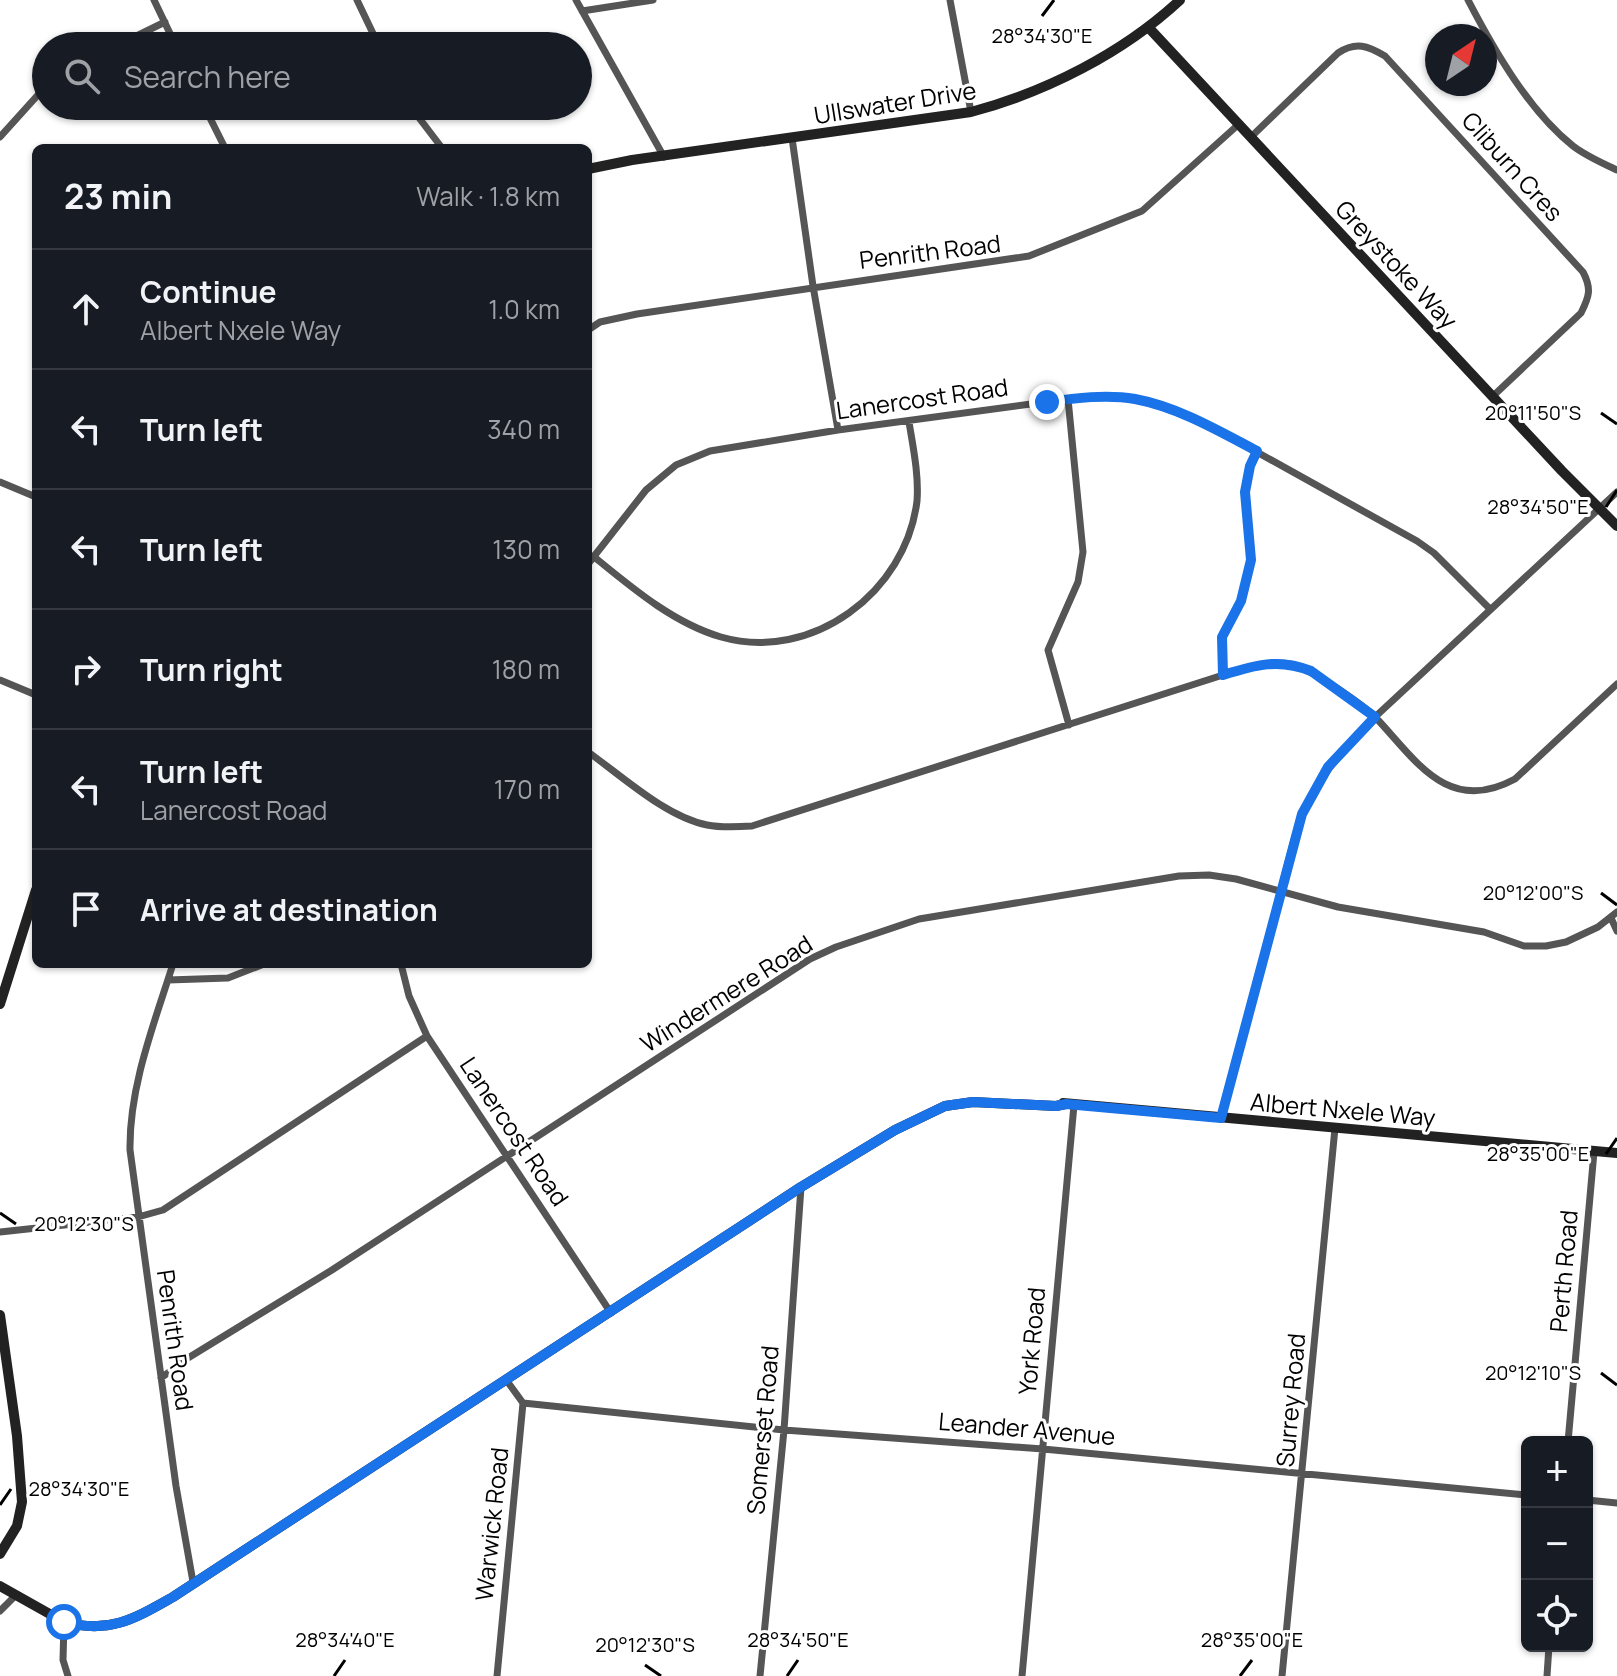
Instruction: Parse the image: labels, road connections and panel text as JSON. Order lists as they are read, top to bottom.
{
  "streets": {
    "main road": ["Ullswater Drive", "Greystoke Way", "Albert Nxele Way"],
    "street": [
      "Cliburn Cres",
      "Penrith Road",
      "Lanercost Road",
      "Windermere Road",
      "Perth Road",
      "York Road",
      "Surrey Road",
      "Leander Avenue",
      "Somerset Road",
      "Warwick Road"
    ]
  },
  "crossings": [
    ["Ullswater Drive", "Greystoke Way"],
    ["Cliburn Cres", "Greystoke Way"],
    ["Penrith Road", "Greystoke Way"],
    ["Penrith Road", "Windermere Road"],
    ["Penrith Road", "Albert Nxele Way"],
    ["Lanercost Road", "Windermere Road"],
    ["Lanercost Road", "Albert Nxele Way"],
    ["Albert Nxele Way", "Perth Road"],
    ["Albert Nxele Way", "York Road"],
    ["Albert Nxele Way", "Surrey Road"],
    ["Albert Nxele Way", "Somerset Road"],
    ["York Road", "Leander Avenue"],
    ["Surrey Road", "Leander Avenue"],
    ["Leander Avenue", "Somerset Road"],
    ["Leander Avenue", "Warwick Road"]
  ],
  "north": "top right",
  "page": {
    "search": "Search here",
    "heading": ["23 min", "Walk · 1.8 km"],
    "list": [
      ["Continue", "Albert Nxele Way", "1.0 km"],
      ["Turn left", "340 m"],
      ["Turn left", "130 m"],
      ["Turn right", "180 m"],
      ["Turn left", "Lanercost Road", "170 m"],
      "Arrive at destination"
    ],
    "map_buttons": ["+", "−"]
  },
  "coordinates": [
    "28°34'30\"E",
    "20°11'50\"S",
    "28°34'50\"E",
    "20°12'00\"S",
    "28°35'00\"E",
    "20°12'30\"S",
    "20°12'10\"S",
    "28°34'40\"E"
  ]
}
